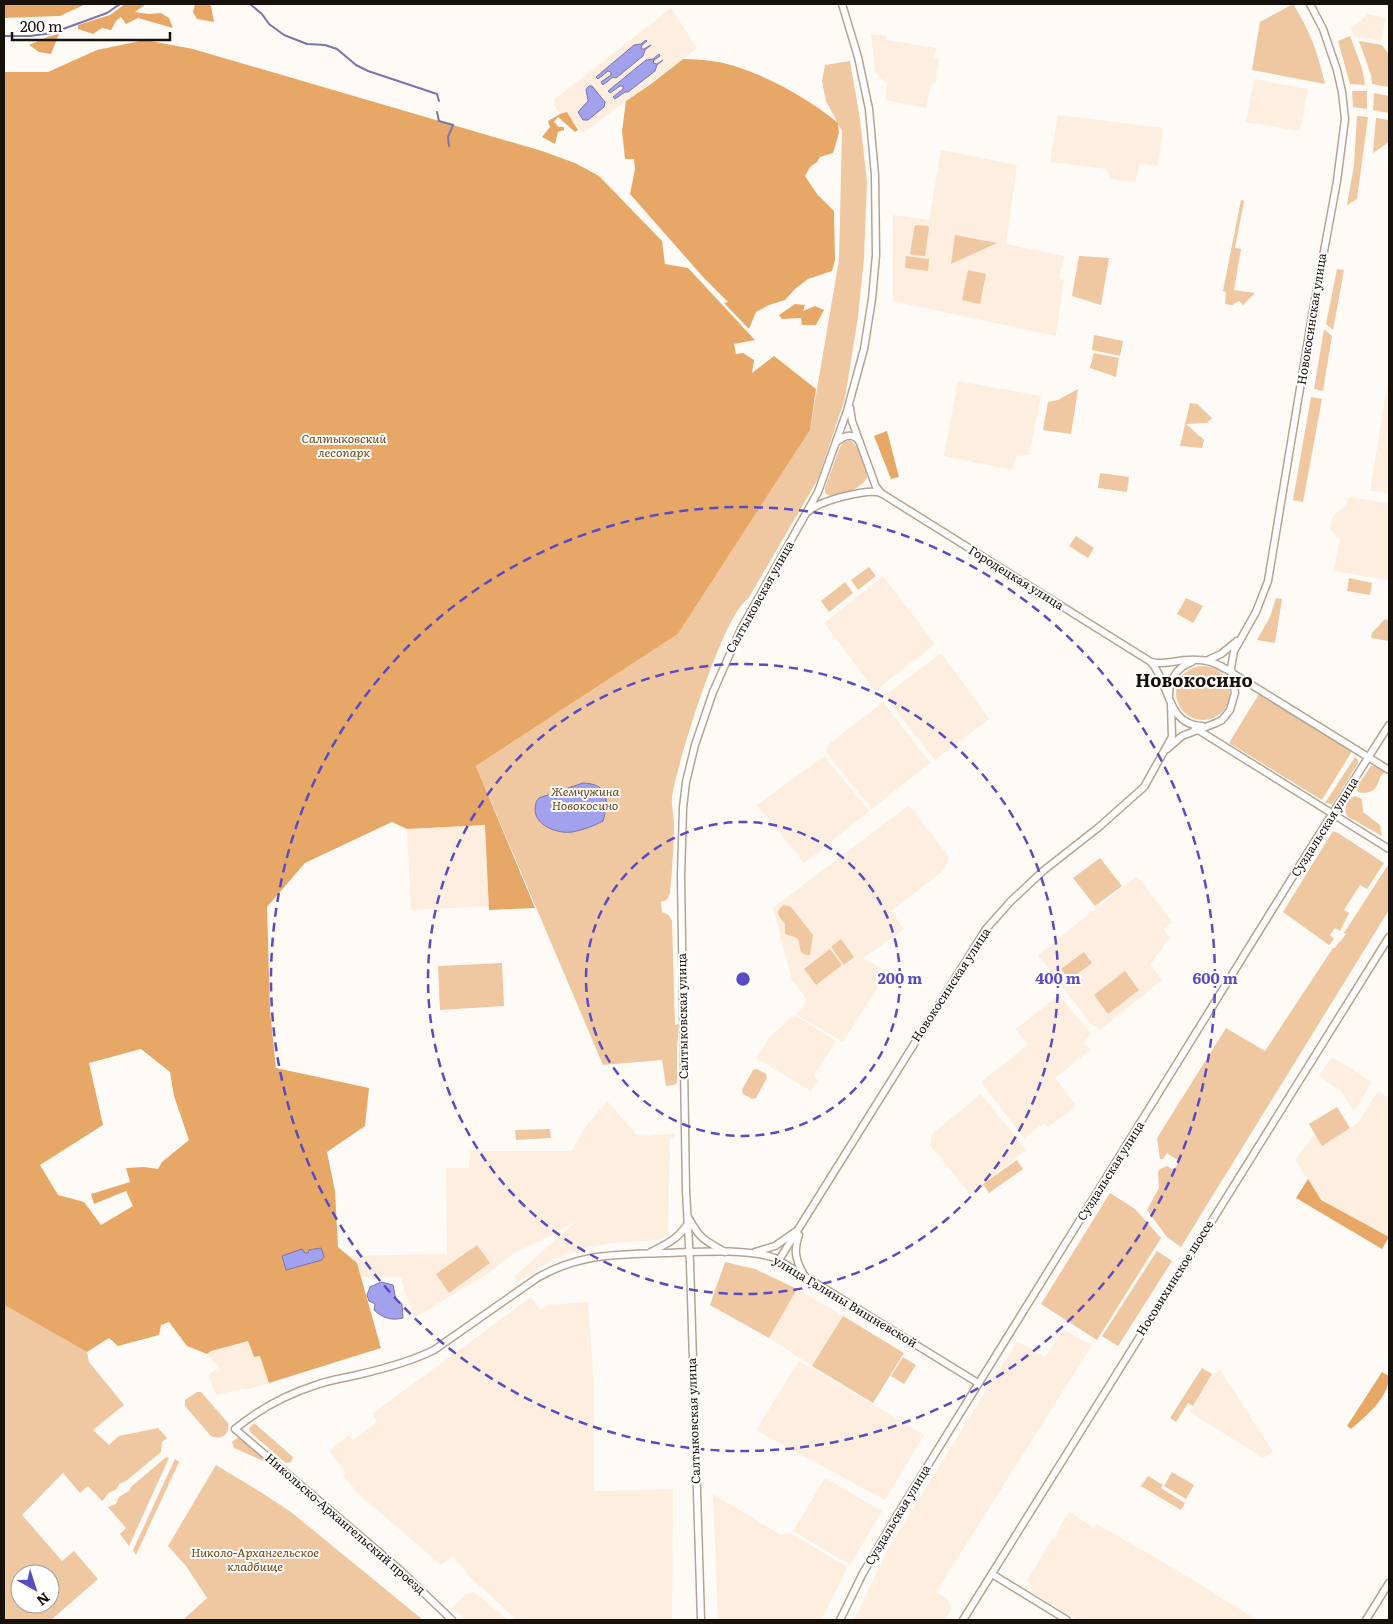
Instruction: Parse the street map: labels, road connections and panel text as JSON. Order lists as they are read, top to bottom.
{
  "streets": {
    "street": [
      "Новокосинская улица",
      "Городецкая улица",
      "Салтыковская улица",
      "Суздальская улица",
      "Носовихинское шоссе",
      "улица Галины Вишневской",
      "Никольско-Архангельский проезд"
    ]
  },
  "crossings": [
    ["Новокосинская улица", "улица Галины Вишневской"],
    ["Салтыковская улица", "улица Галины Вишневской"],
    ["Суздальская улица", "улица Галины Вишневской"],
    ["улица Галины Вишневской", "Никольско-Архангельский проезд"]
  ],
  "districts": ["Новокосино"],
  "parks": ["Салтыковский лесопарк", "Жемчужина Новокосино", "Николо-Архангельское кладбище"],
  "scale_bar": "200 m",
  "north": "bottom right",
  "rings": ["200 m", "400 m", "600 m"]
}
